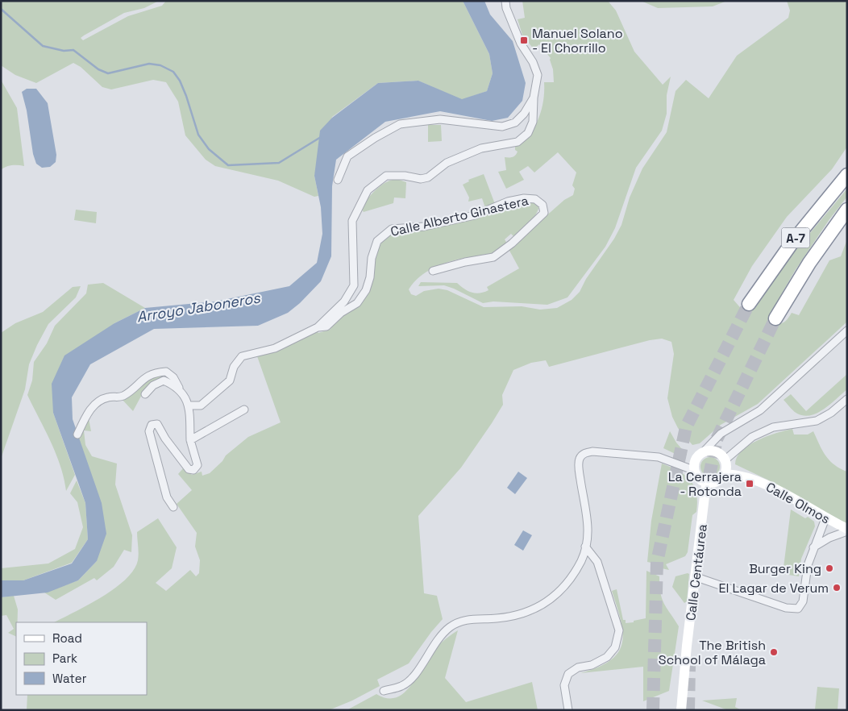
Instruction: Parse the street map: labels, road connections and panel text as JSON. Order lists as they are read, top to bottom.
{
  "streets": {
    "highway": ["A-7"],
    "street": ["Calle Alberto Ginastera", "Calle Olmos", "Calle Centáurea"]
  },
  "crossings": [
    ["Calle Olmos", "Calle Centáurea"]
  ],
  "water": ["Arroyo Jaboneros"],
  "places": {
    "transit": ["Manuel Solano - El Chorrillo", "La Cerrajera - Rotonda"],
    "other": ["Burger King", "El Lagar de Verum", "The British School of Málaga"]
  },
  "legend": ["Road", "Park", "Water"]
}
